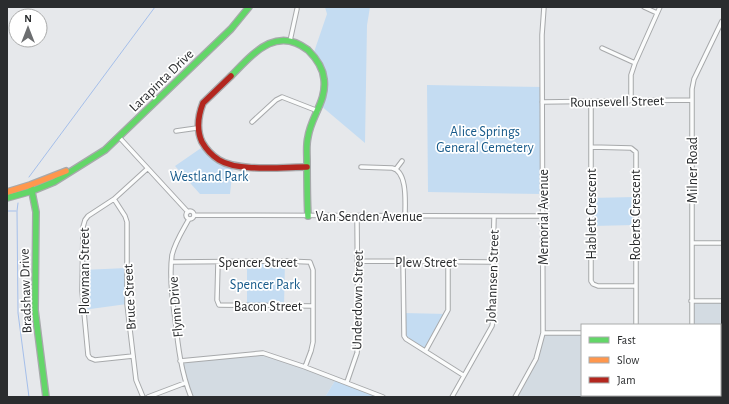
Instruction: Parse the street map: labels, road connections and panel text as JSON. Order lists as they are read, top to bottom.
{
  "streets": {
    "street": [
      "Larapinta Drive",
      "Rounsevell Street",
      "Milner Road",
      "Hablett Crescent",
      "Roberts Crescent",
      "Van Senden Avenue",
      "Memorial Avenue",
      "Spencer Street",
      "Plew Street",
      "Plowman Street",
      "Johannsen Street",
      "Bradshaw Drive",
      "Bruce Street",
      "Underdown Street",
      "Bacon Street",
      "Flynn Drive"
    ]
  },
  "crossings": [
    ["Larapinta Drive", "Bradshaw Drive"],
    ["Rounsevell Street", "Milner Road"],
    ["Rounsevell Street", "Hablett Crescent"],
    ["Rounsevell Street", "Memorial Avenue"],
    ["Hablett Crescent", "Roberts Crescent"],
    ["Van Senden Avenue", "Memorial Avenue"],
    ["Van Senden Avenue", "Johannsen Street"],
    ["Van Senden Avenue", "Underdown Street"],
    ["Van Senden Avenue", "Flynn Drive"],
    ["Spencer Street", "Bacon Street"],
    ["Spencer Street", "Flynn Drive"],
    ["Plew Street", "Johannsen Street"],
    ["Plew Street", "Underdown Street"],
    ["Plowman Street", "Bruce Street"]
  ],
  "parks": ["Alice Springs General Cemetery", "Westland Park", "Spencer Park"],
  "legend": ["Fast", "Slow", "Jam"],
  "north": "top"
}
